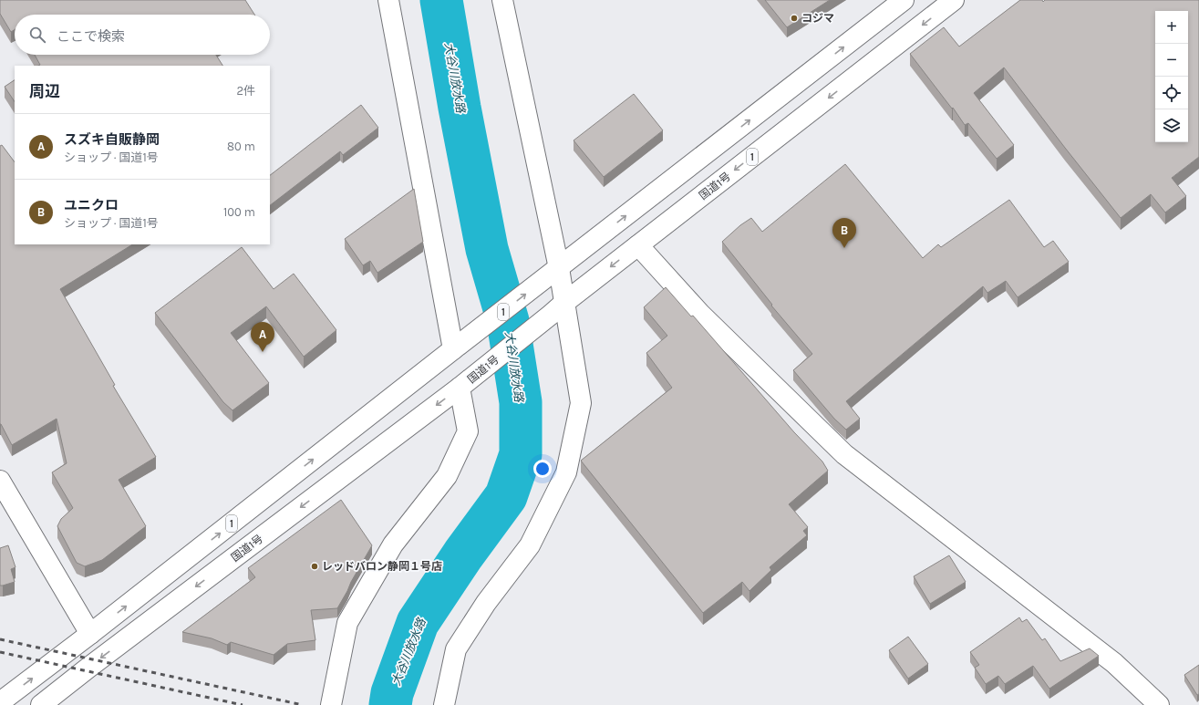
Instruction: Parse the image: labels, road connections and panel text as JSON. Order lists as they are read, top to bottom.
{
  "streets": {
    "main road": ["1", "国道1号"]
  },
  "water": ["大谷川放水路"],
  "places": ["コジマ", "レッドバロン静岡１号店"],
  "page": {
    "map_buttons": ["+", "−"],
    "search": "ここで検索",
    "heading": ["周辺", "2件"],
    "list": [
      {
        "mark": "A",
        "name": "スズキ自販静岡",
        "note": "ショップ · 国道1号",
        "value": "80 m"
      },
      {
        "mark": "B",
        "name": "ユニクロ",
        "note": "ショップ · 国道1号",
        "value": "100 m"
      }
    ],
    "pins": ["B", "A"]
  }
}
